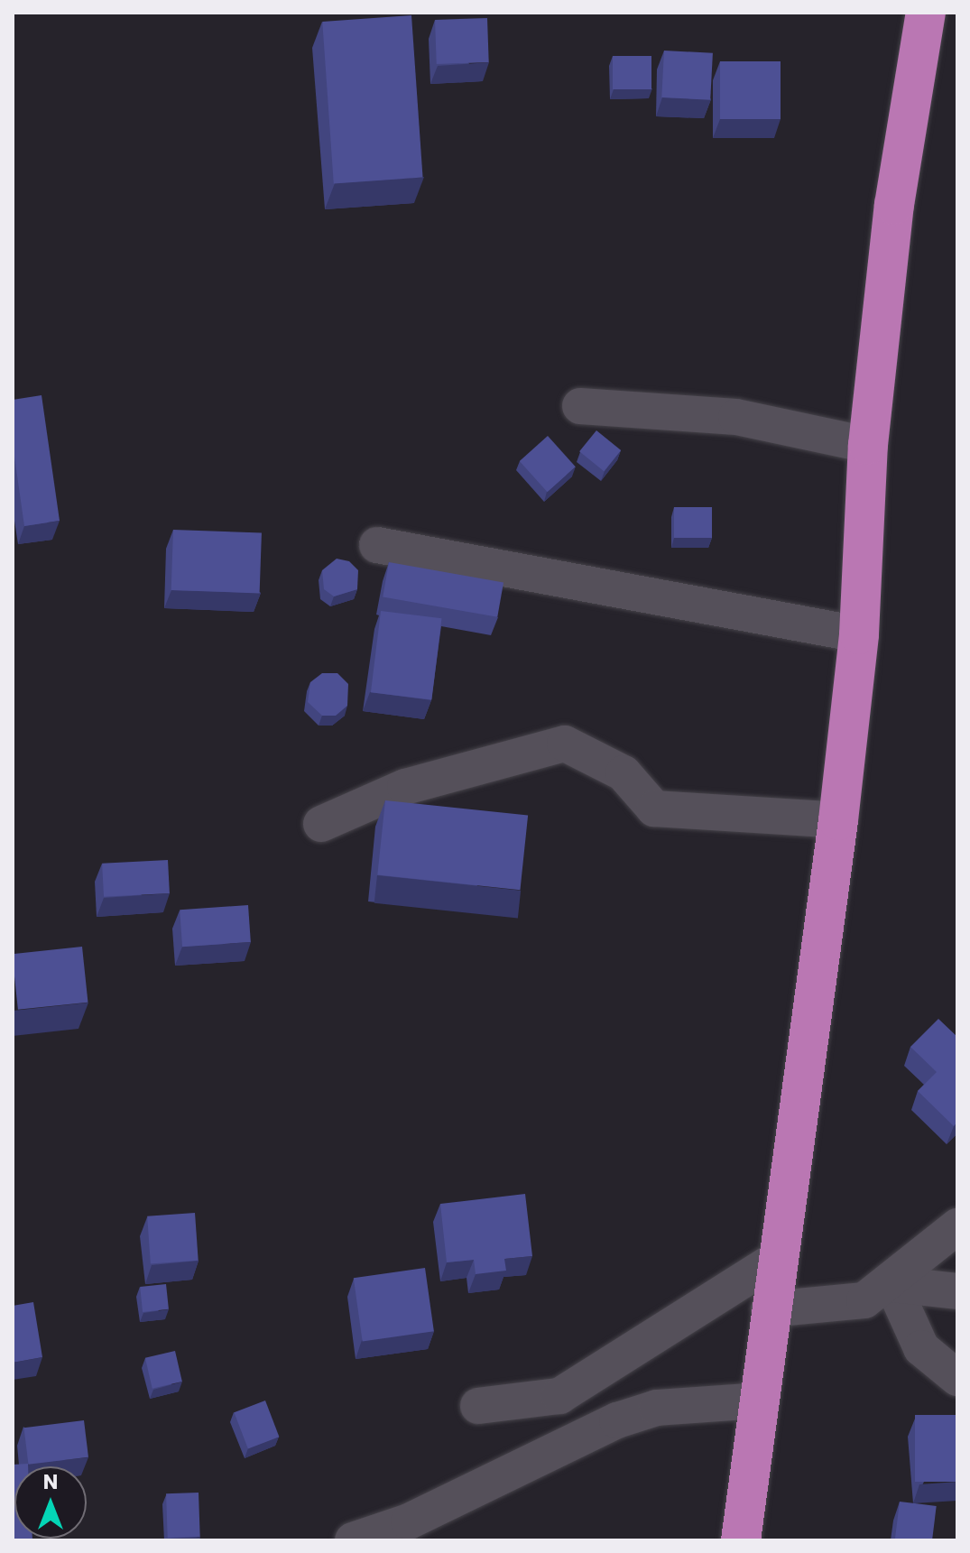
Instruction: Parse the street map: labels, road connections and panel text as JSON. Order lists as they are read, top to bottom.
{
  "north": "top"
}
